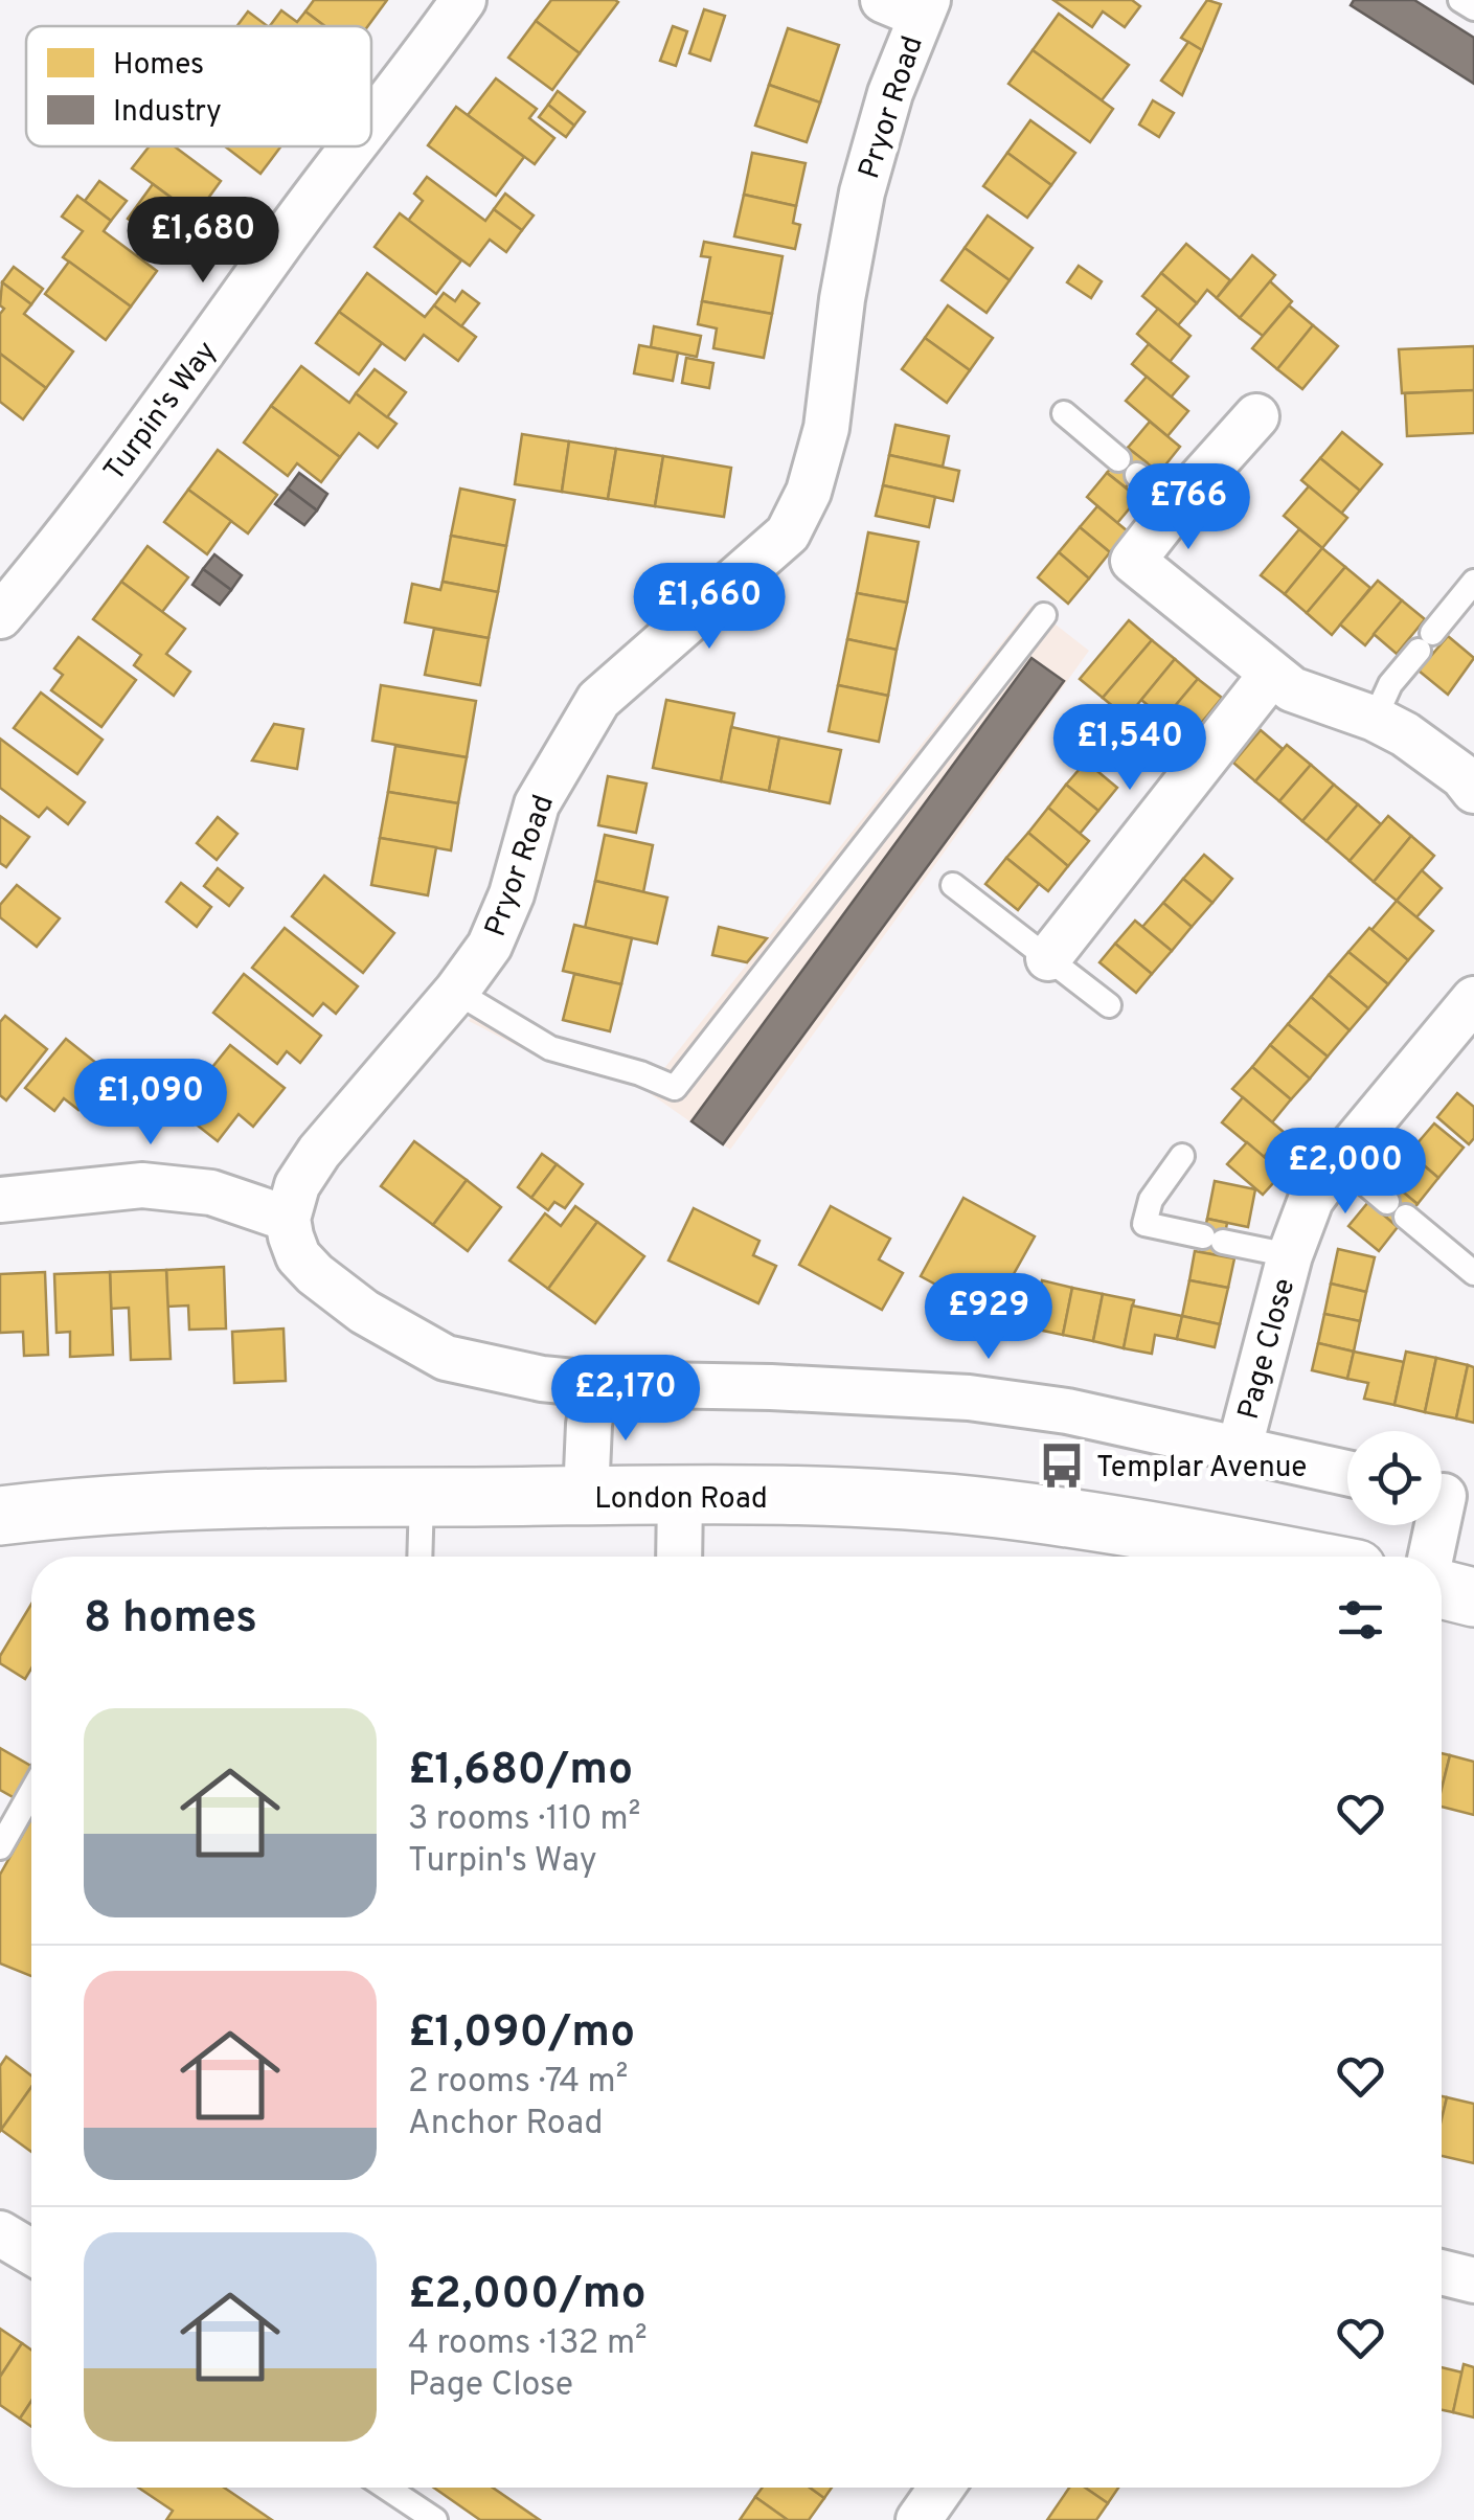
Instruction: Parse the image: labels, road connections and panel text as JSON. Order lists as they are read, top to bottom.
{
  "streets": {
    "main road": ["London Road"],
    "street": ["Pryor Road", "Turpin's Way", "Page Close"]
  },
  "places": {
    "bus stop": ["Templar Avenue"]
  },
  "legend": ["Homes", "Industry"],
  "page": {
    "price": [
      "£1,680",
      "£766",
      "£1,660",
      "£1,540",
      "£1,090",
      "£2,000",
      "£929",
      "£2,170"
    ],
    "heading": "8 homes",
    "list": [
      {
        "name": "£1,680/mo",
        "note": "3 rooms · 110 m² · Turpin's Way"
      },
      {
        "name": "£1,090/mo",
        "note": "2 rooms · 74 m² · Anchor Road"
      },
      {
        "name": "£2,000/mo",
        "note": "4 rooms · 132 m² · Page Close"
      }
    ]
  }
}
